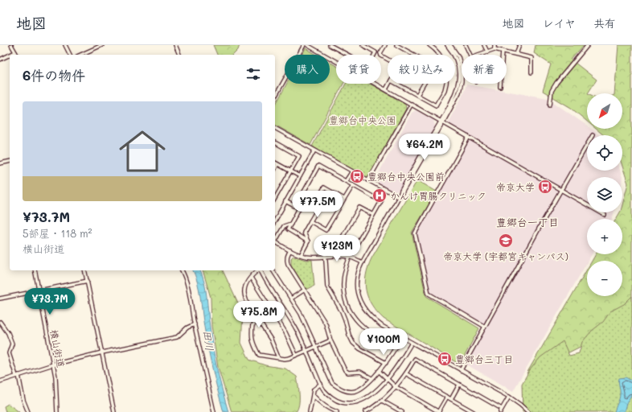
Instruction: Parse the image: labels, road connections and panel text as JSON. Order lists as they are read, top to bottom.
{
  "streets": {
    "street": ["横山街道"]
  },
  "districts": ["豊郷台一丁目"],
  "water": ["田川"],
  "parks": ["豊郷台中央公園"],
  "places": {
    "bus stop": ["豊郷台中央公園前", "帝京大学", "豊郷台三丁目"],
    "hospital": ["かんけ胃腸クリニック"],
    "school or university": ["帝京大学 (宇都宮キャンパス)"]
  },
  "north": "bottom left",
  "page": {
    "header": "地図",
    "nav": ["地図", "レイヤ", "共有"],
    "chip": [
      "購入",
      "賃貸",
      "絞り込み",
      "新着"
    ],
    "heading": "6件の物件",
    "map_buttons": ["+", "−"],
    "list": [
      {
        "name": "¥73.7M",
        "note": "5部屋 · 118 m² · 横山街道"
      }
    ],
    "price": [
      "¥64.2M",
      "¥77.5M",
      "¥123M",
      "¥73.7M",
      "¥75.8M",
      "¥100M"
    ]
  }
}
